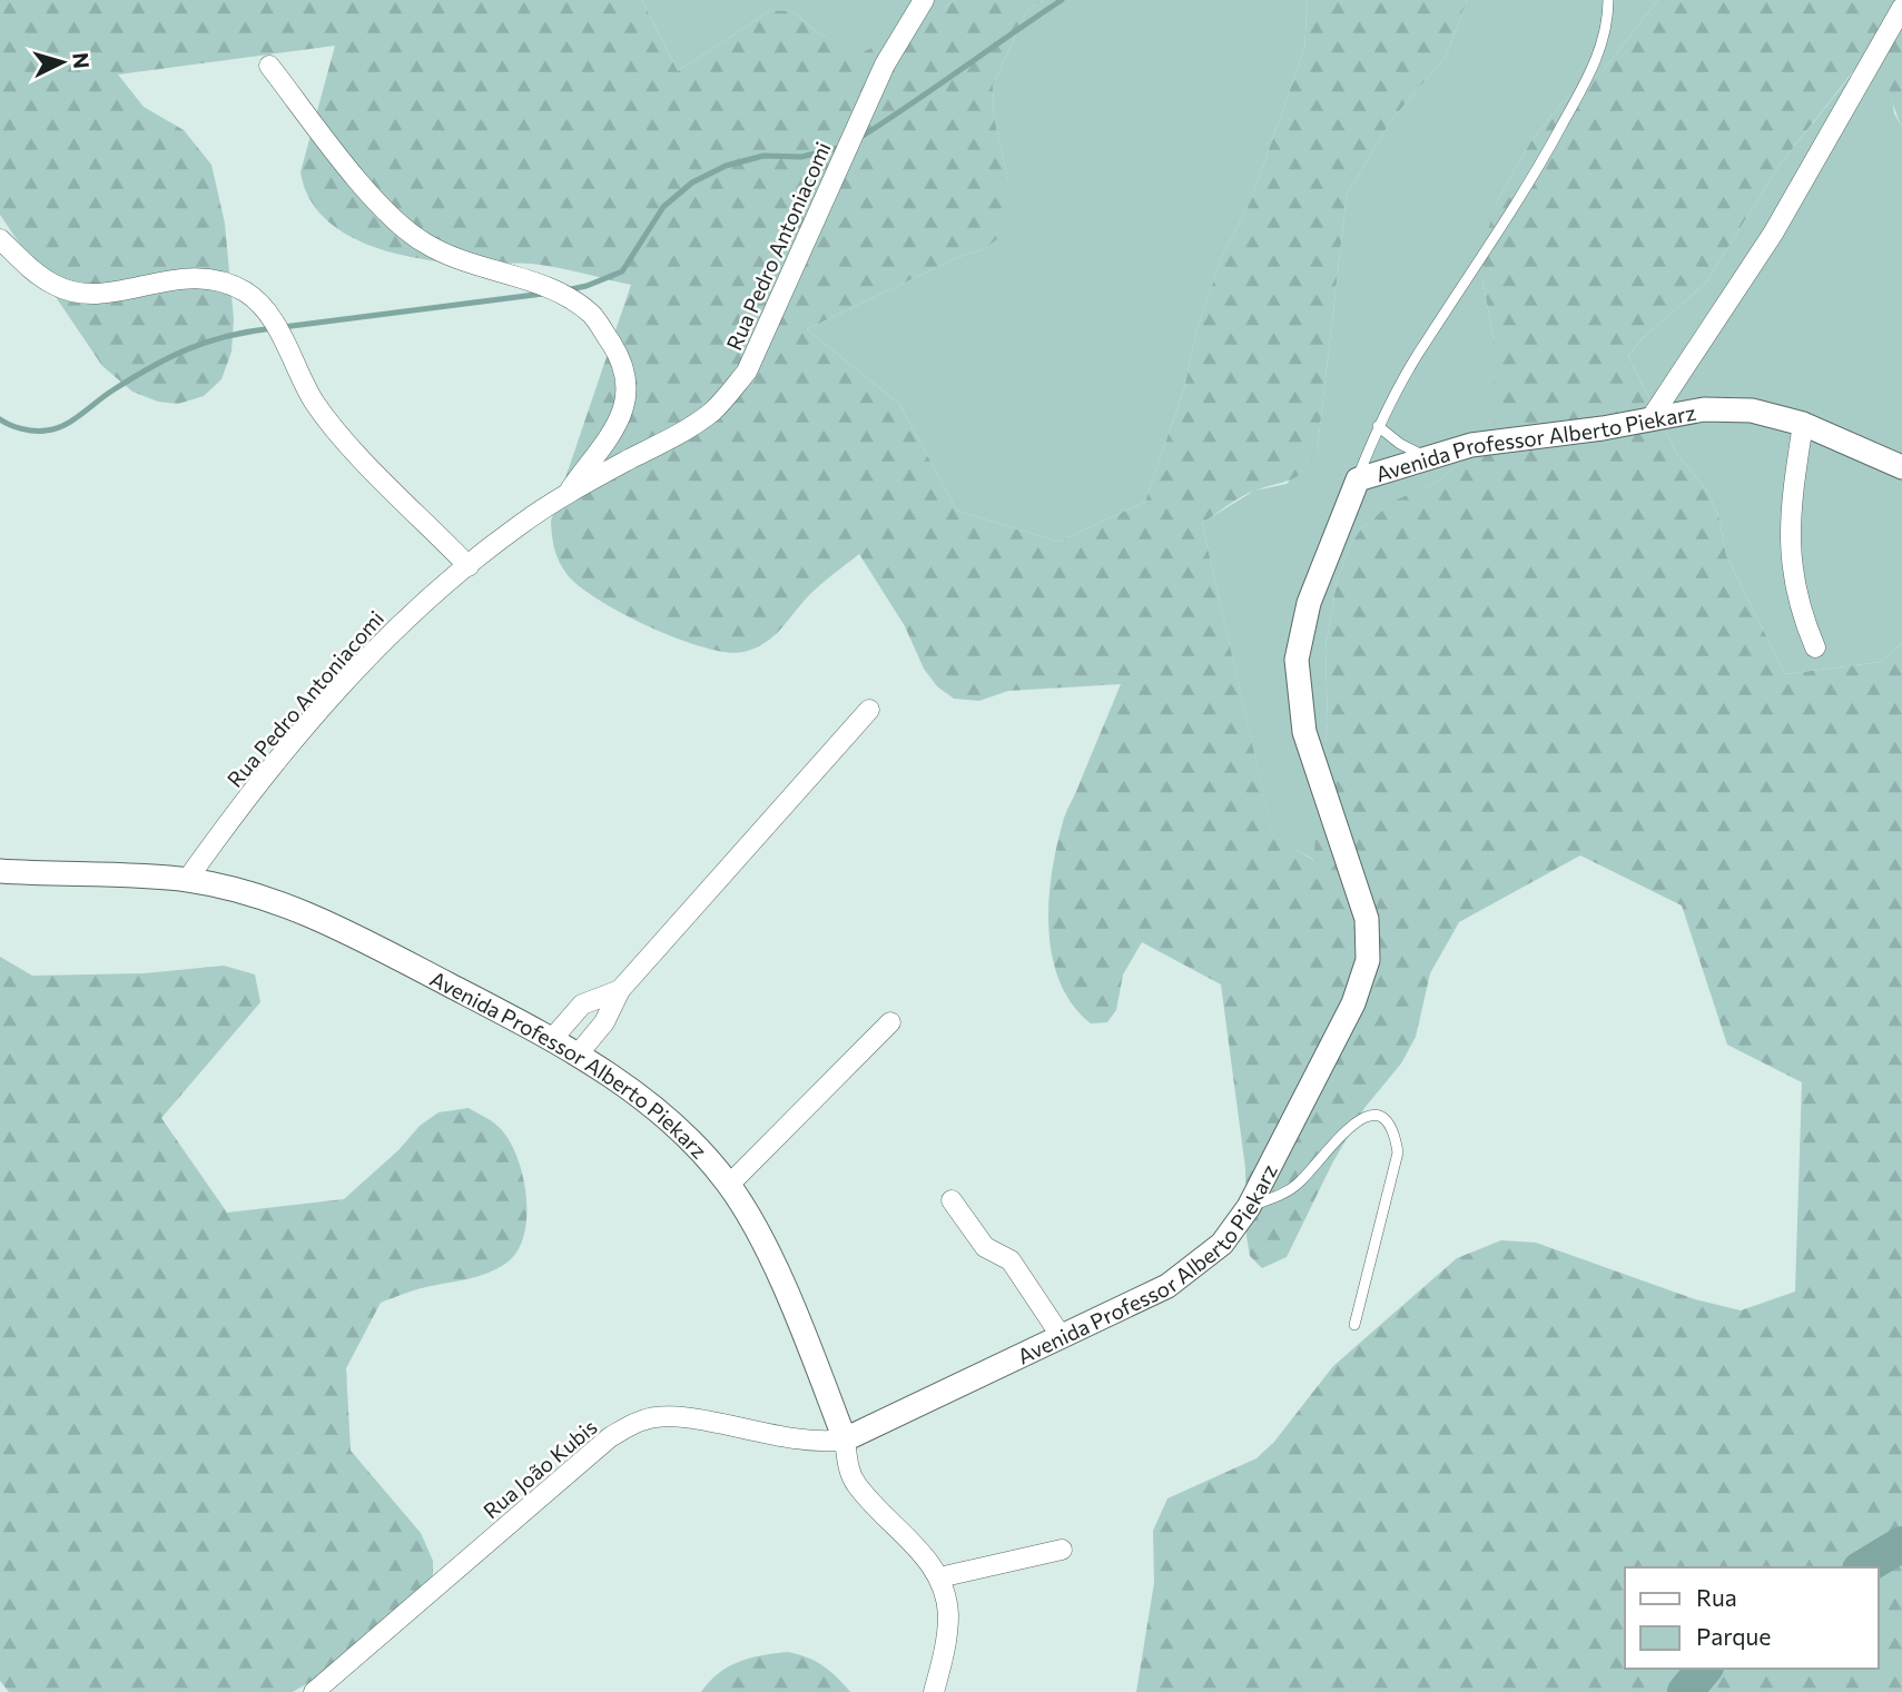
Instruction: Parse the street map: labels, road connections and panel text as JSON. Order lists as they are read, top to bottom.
{
  "streets": {
    "street": ["Rua Pedro Antoniacomi", "Avenida Professor Alberto Piekarz", "Rua João Kubis"]
  },
  "crossings": [
    ["Rua Pedro Antoniacomi", "Avenida Professor Alberto Piekarz"],
    ["Avenida Professor Alberto Piekarz", "Rua João Kubis"]
  ],
  "legend": ["Rua", "Parque"],
  "north": "right"
}
